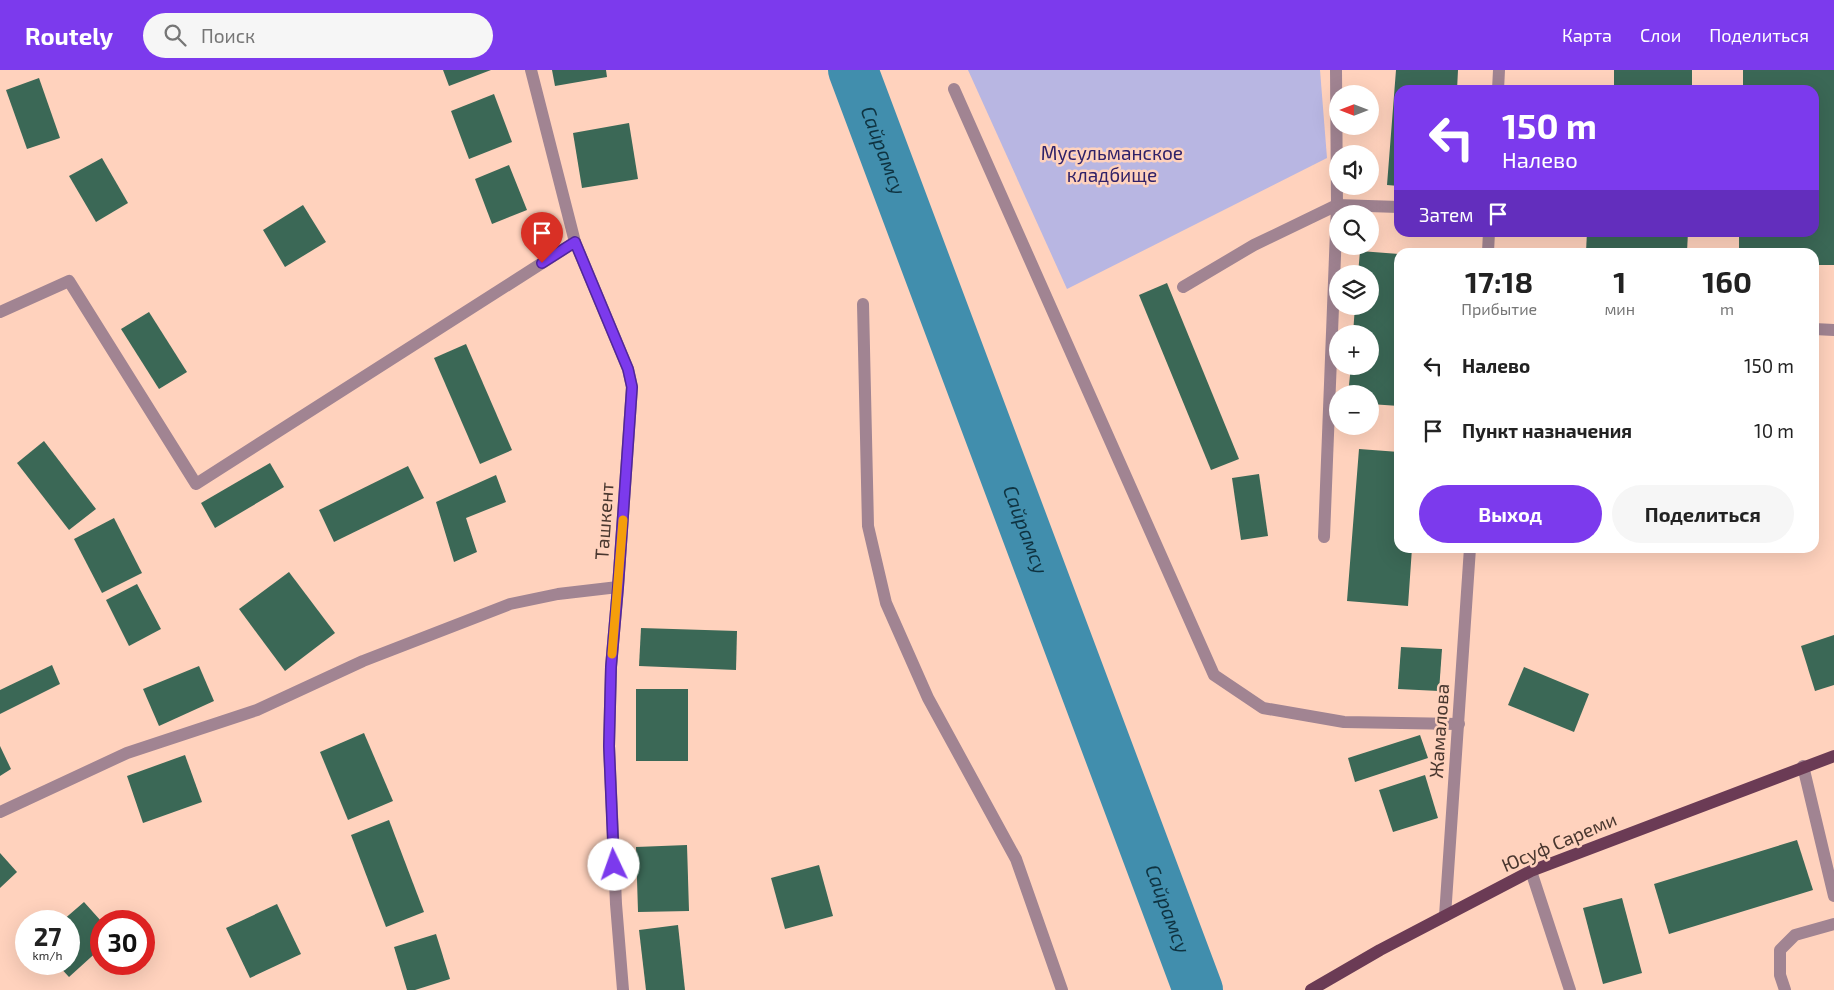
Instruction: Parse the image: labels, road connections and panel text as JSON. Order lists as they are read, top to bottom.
{
  "streets": {
    "main road": ["Юсуф Сареми"],
    "street": ["Ташкент", "Жамалова"]
  },
  "crossings": [
    ["Жамалова", "Юсуф Сареми"]
  ],
  "water": ["Сайрамсу"],
  "parks": ["Мусульманское кладбище"],
  "north": "left",
  "page": {
    "header": "Routely",
    "search": "Поиск",
    "nav": ["Карта", "Слои", "Поделиться"],
    "map_buttons": ["+", "−"],
    "turn": ["150 m", "Налево"],
    "then": "Затем",
    "eta": [
      "17:18",
      "Прибытие",
      "1",
      "мин",
      "160",
      "m"
    ],
    "list": [
      {
        "name": "Налево",
        "value": "150 m"
      },
      {
        "name": "Пункт назначения",
        "value": "10 m"
      }
    ],
    "buttons": ["Выход", "Поделиться"],
    "speed": "27 km/h",
    "limit": "30"
  }
}
